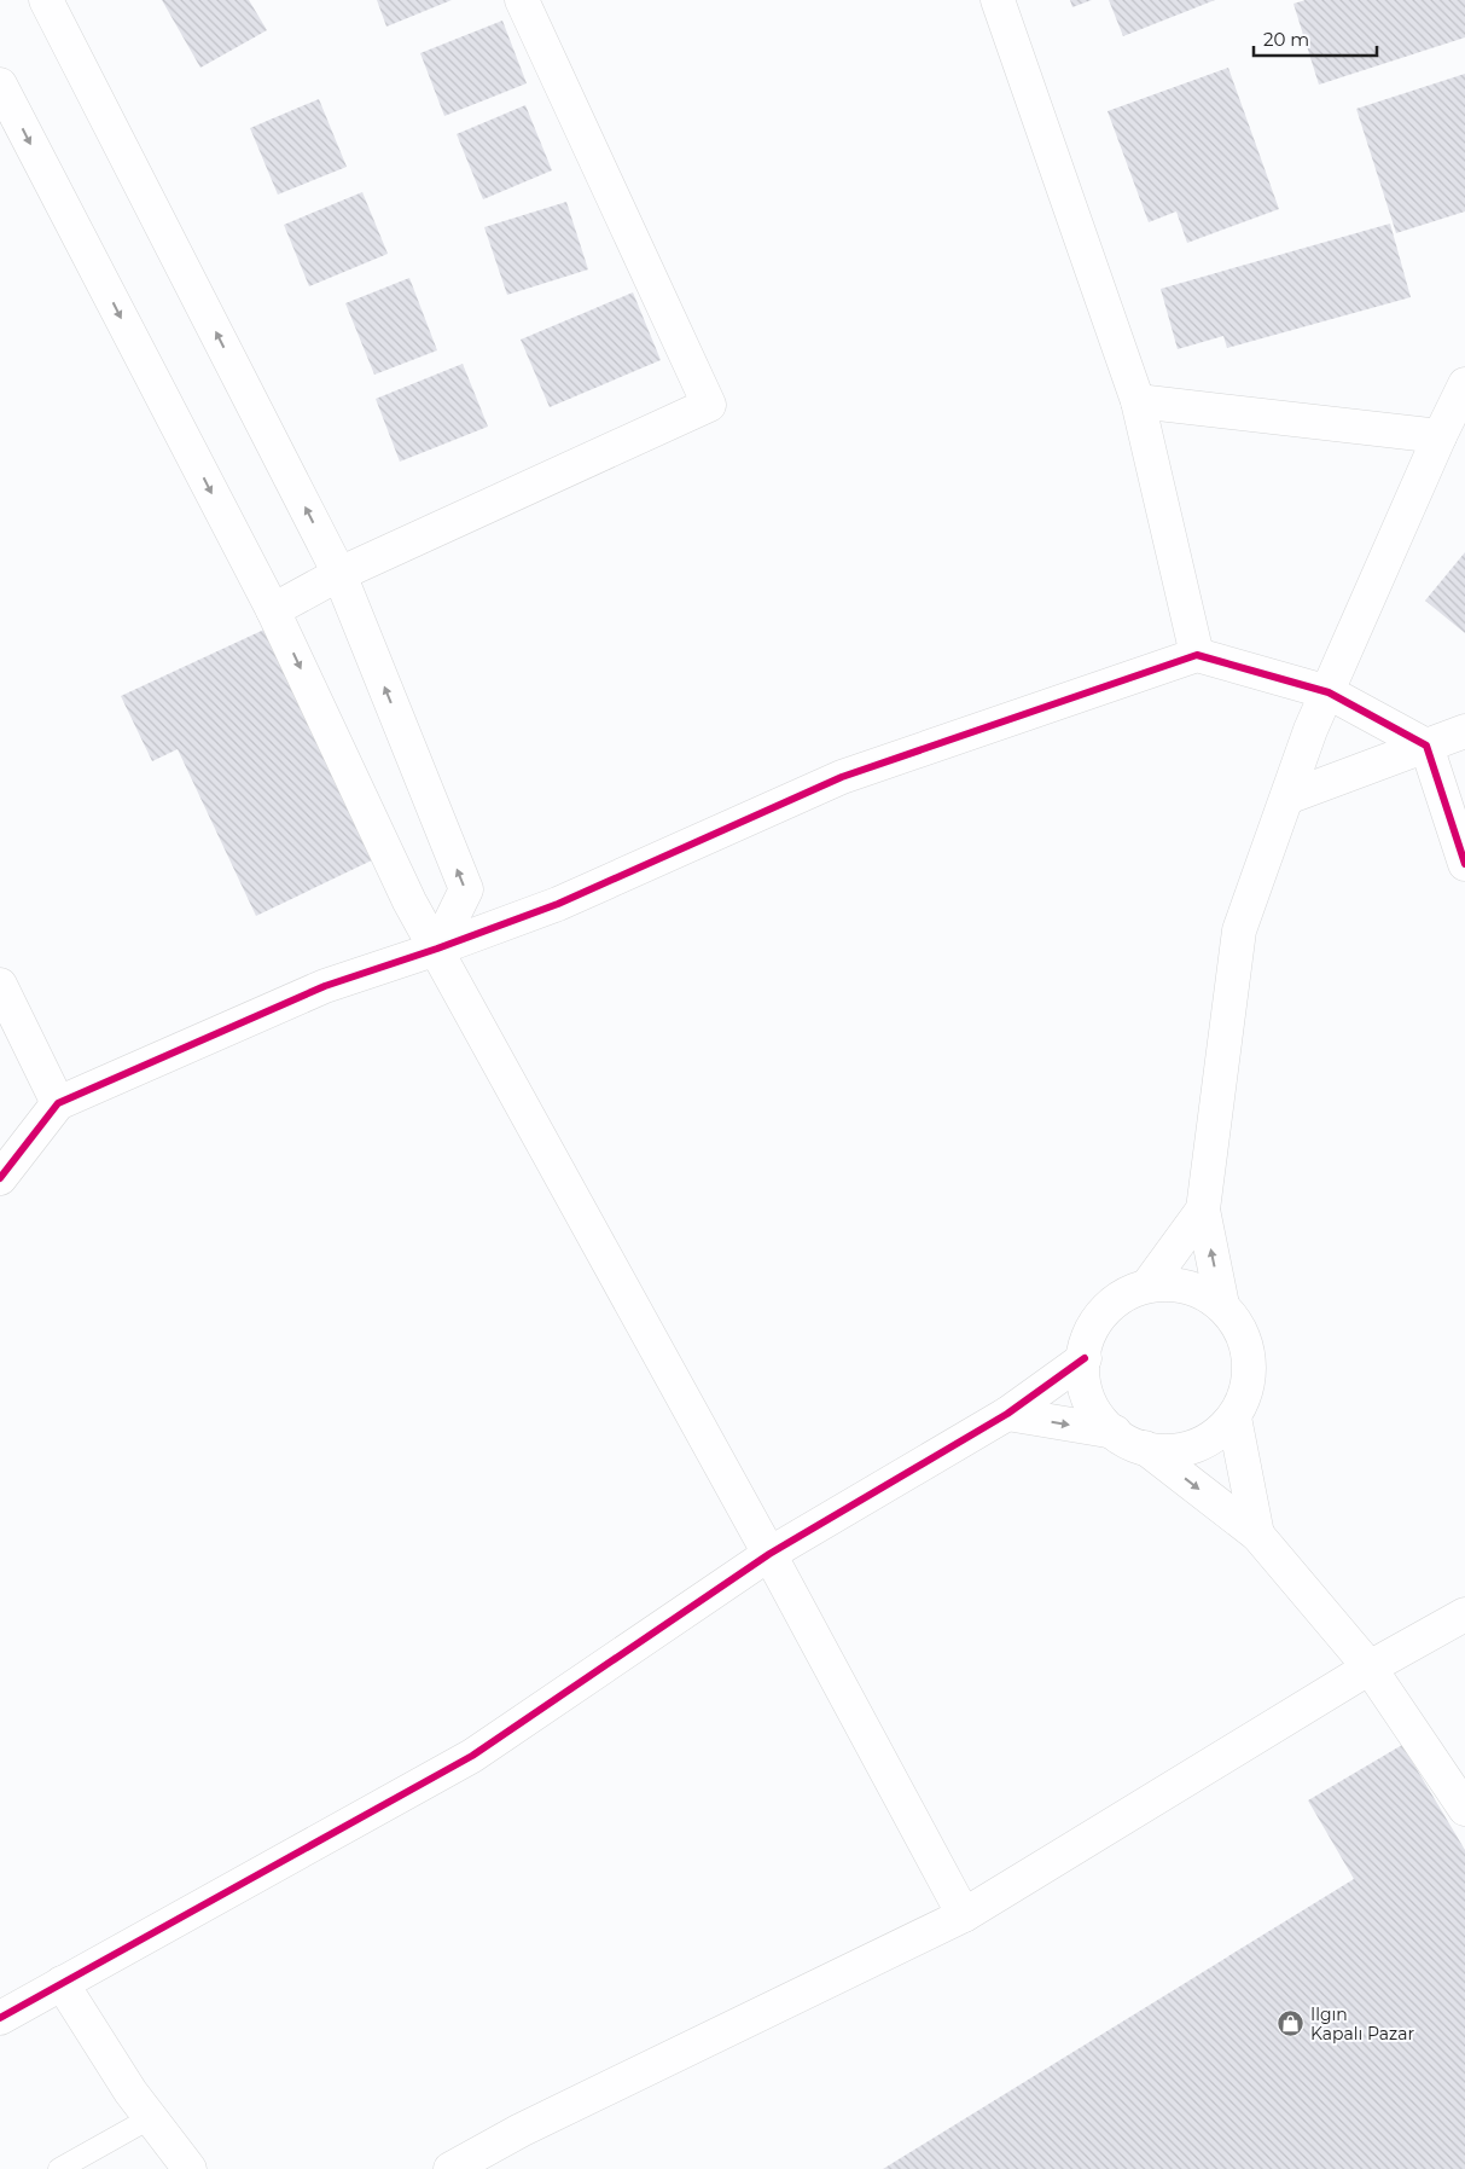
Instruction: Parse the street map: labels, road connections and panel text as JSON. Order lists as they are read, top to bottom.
{
  "places": {
    "shop": ["Ilgın Kapalı Pazar"]
  },
  "scale_bar": "20 m"
}
